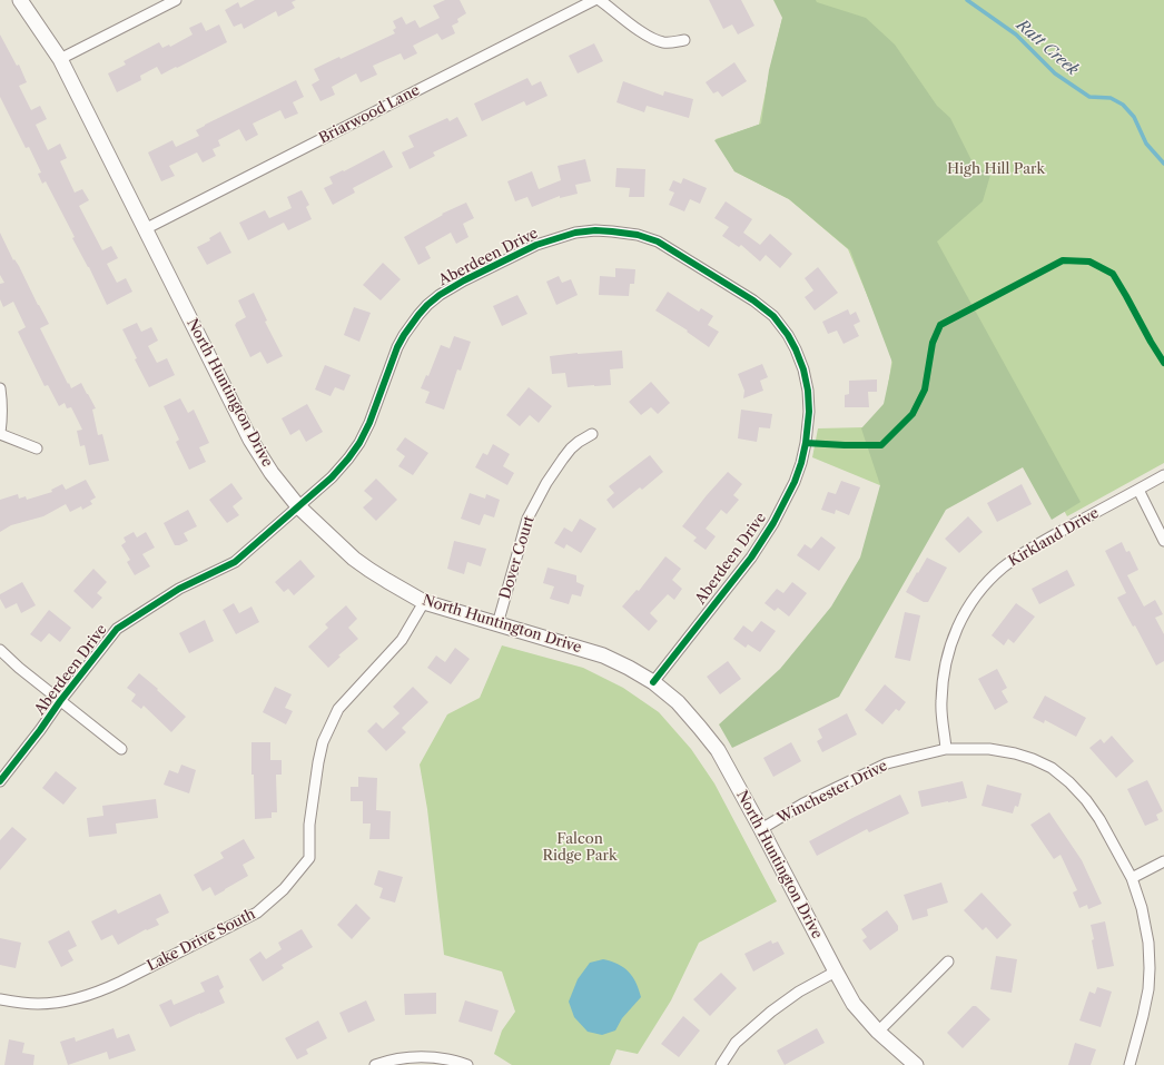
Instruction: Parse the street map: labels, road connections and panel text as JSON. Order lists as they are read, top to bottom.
{
  "streets": {
    "street": [
      "Briarwood Lane",
      "Aberdeen Drive",
      "North Huntington Drive",
      "Kirkland Drive",
      "Dover Court",
      "Winchester Drive",
      "Lake Drive South"
    ]
  },
  "crossings": [
    ["Briarwood Lane", "North Huntington Drive"],
    ["Aberdeen Drive", "North Huntington Drive"],
    ["North Huntington Drive", "Dover Court"],
    ["North Huntington Drive", "Winchester Drive"],
    ["North Huntington Drive", "Lake Drive South"],
    ["Kirkland Drive", "Winchester Drive"]
  ],
  "water": ["Ratt Creek"],
  "parks": ["High Hill Park", "Falcon Ridge Park"]
}
